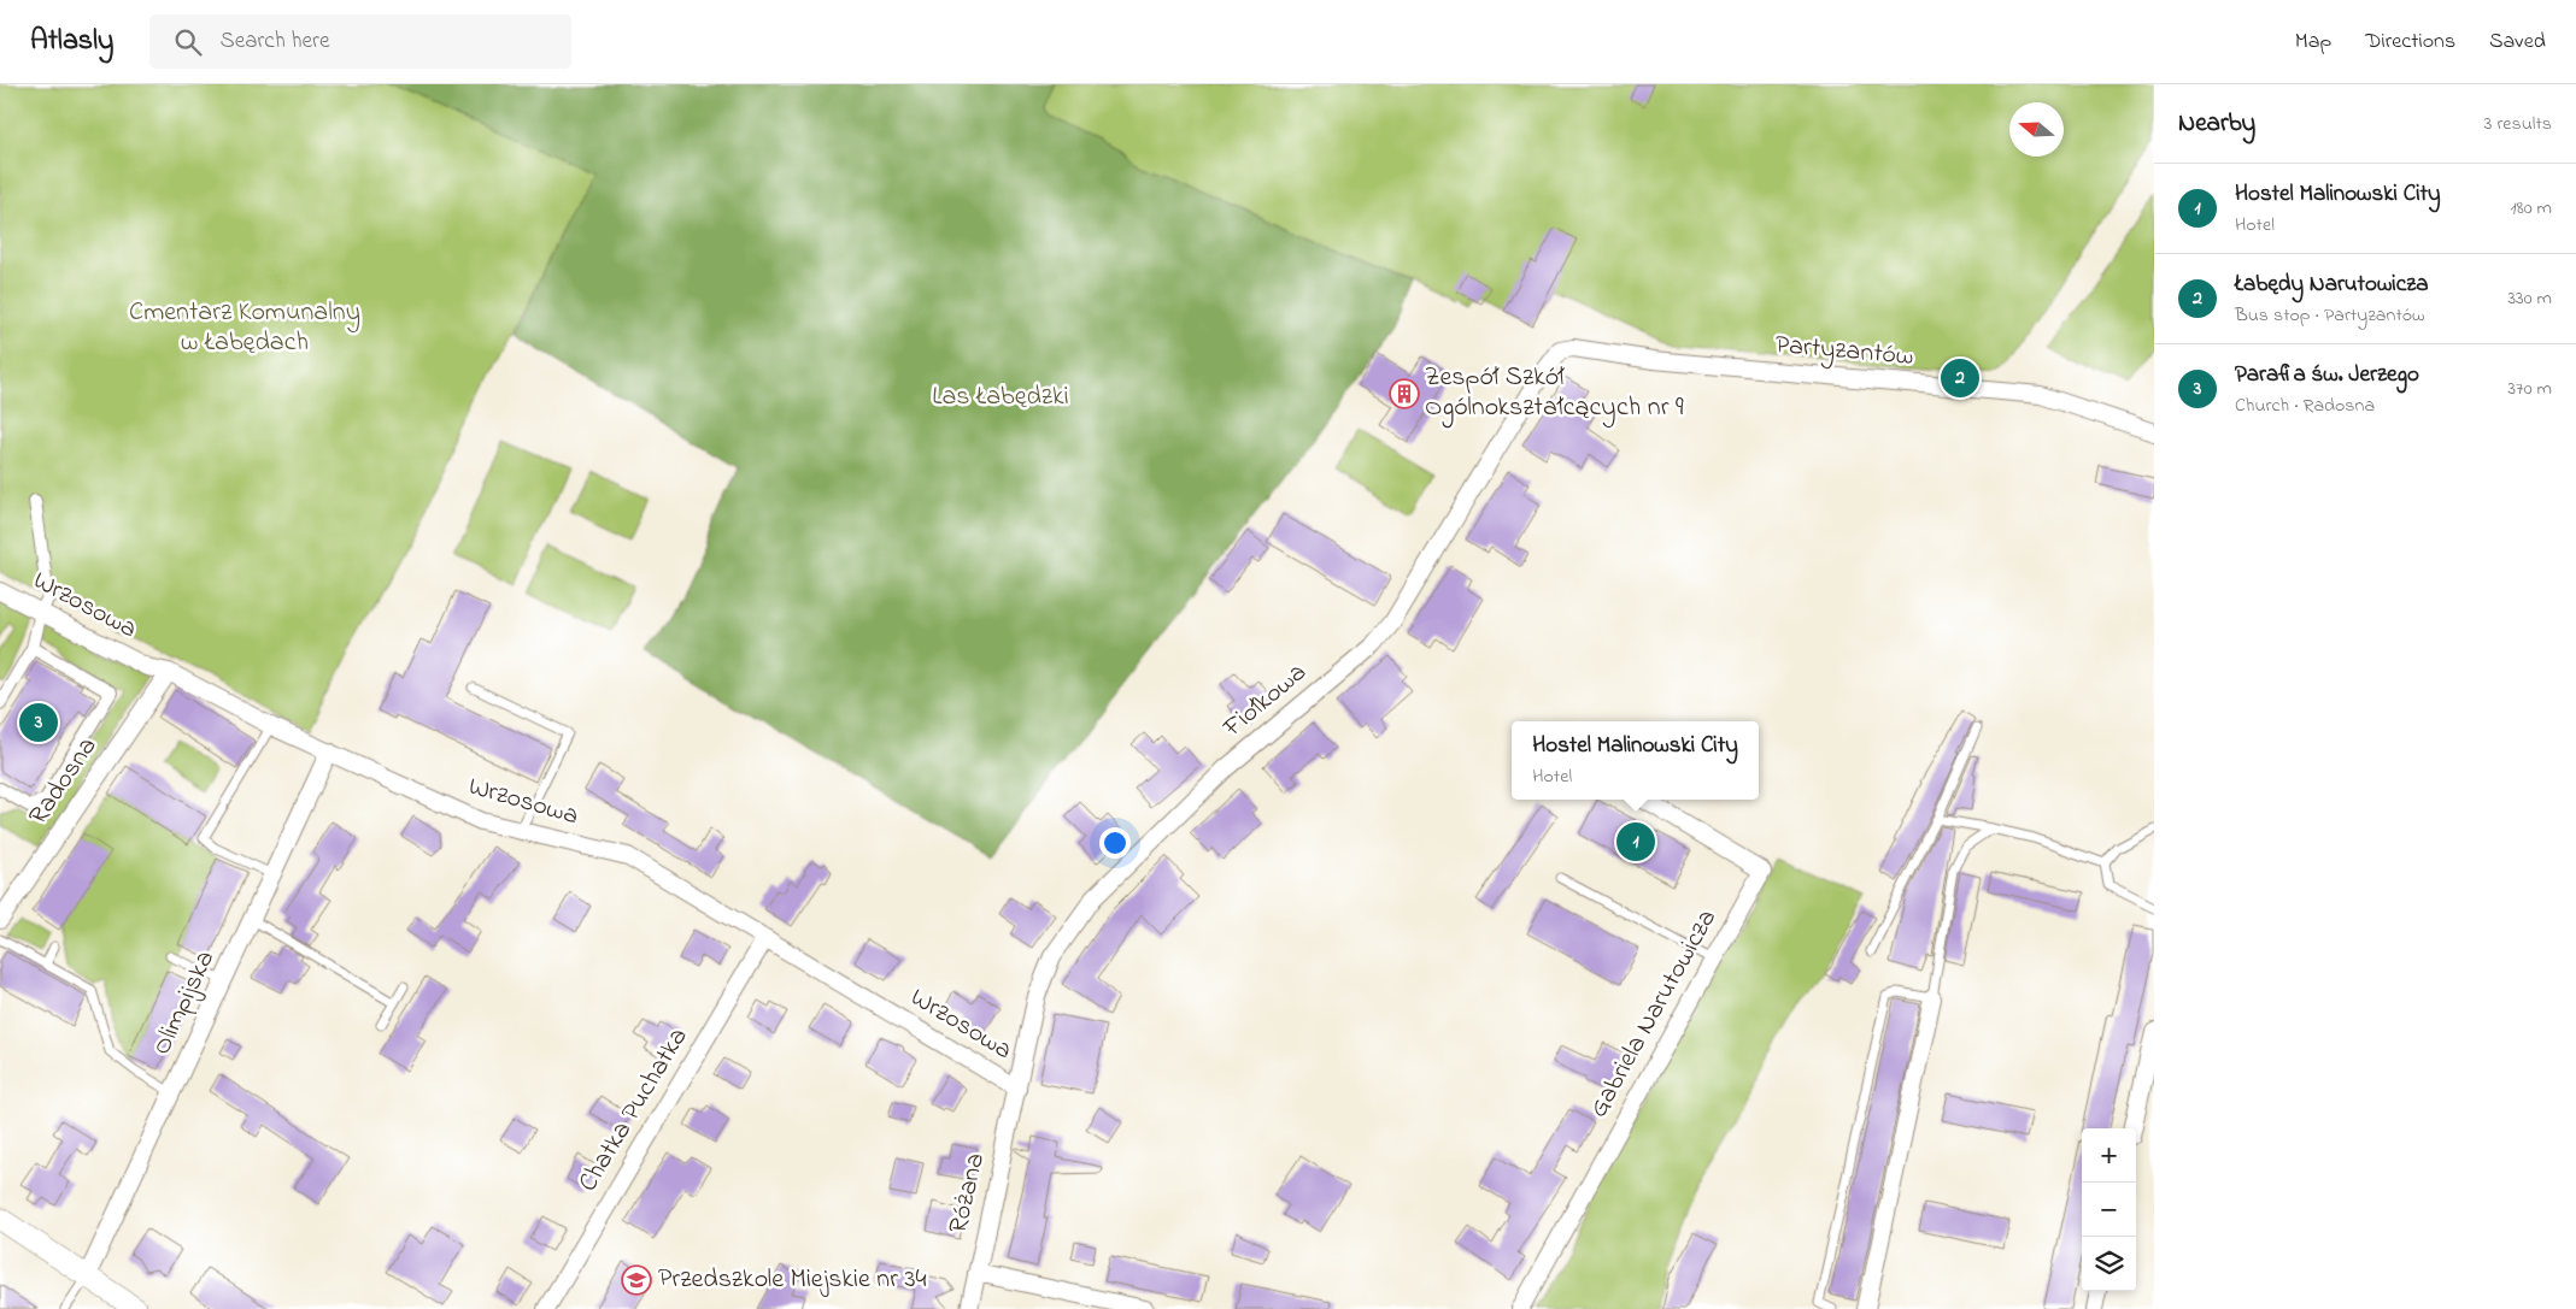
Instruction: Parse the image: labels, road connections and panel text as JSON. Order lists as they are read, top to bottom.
{
  "streets": {
    "street": [
      "Partyzantów",
      "Wrzosowa",
      "Fiołkowa",
      "Radosna",
      "Olimpijska",
      "Gabriela Narutowicza",
      "Chatka Puchatka",
      "Różana"
    ]
  },
  "crossings": [
    ["Partyzantów", "Fiołkowa"],
    ["Wrzosowa", "Fiołkowa"],
    ["Wrzosowa", "Radosna"],
    ["Wrzosowa", "Olimpijska"],
    ["Wrzosowa", "Chatka Puchatka"],
    ["Wrzosowa", "Różana"],
    ["Fiołkowa", "Różana"]
  ],
  "parks": ["Cmentarz Komunalny w Łabędach", "Las Łabędzki"],
  "places": {
    "building": ["Zespół Szkół Ogólnokształcących nr 9"],
    "school or university": ["Przedszkole Miejskie nr 34"]
  },
  "north": "left",
  "page": {
    "header": "Atlasly",
    "search": "Search here",
    "nav": ["Map", "Directions", "Saved"],
    "heading": ["Nearby", "3 results"],
    "list": [
      {
        "mark": "1",
        "name": "Hostel Malinowski City",
        "note": "Hotel",
        "value": "180 m"
      },
      {
        "mark": "2",
        "name": "Łabędy Narutowicza",
        "note": "Bus stop · Partyzantów",
        "value": "330 m"
      },
      {
        "mark": "3",
        "name": "Parafia św. Jerzego",
        "note": "Church · Radosna",
        "value": "370 m"
      }
    ],
    "pins": ["2", "3", "1"],
    "popup": ["Hostel Malinowski City", "Hotel"],
    "map_buttons": ["+", "−"]
  }
}
